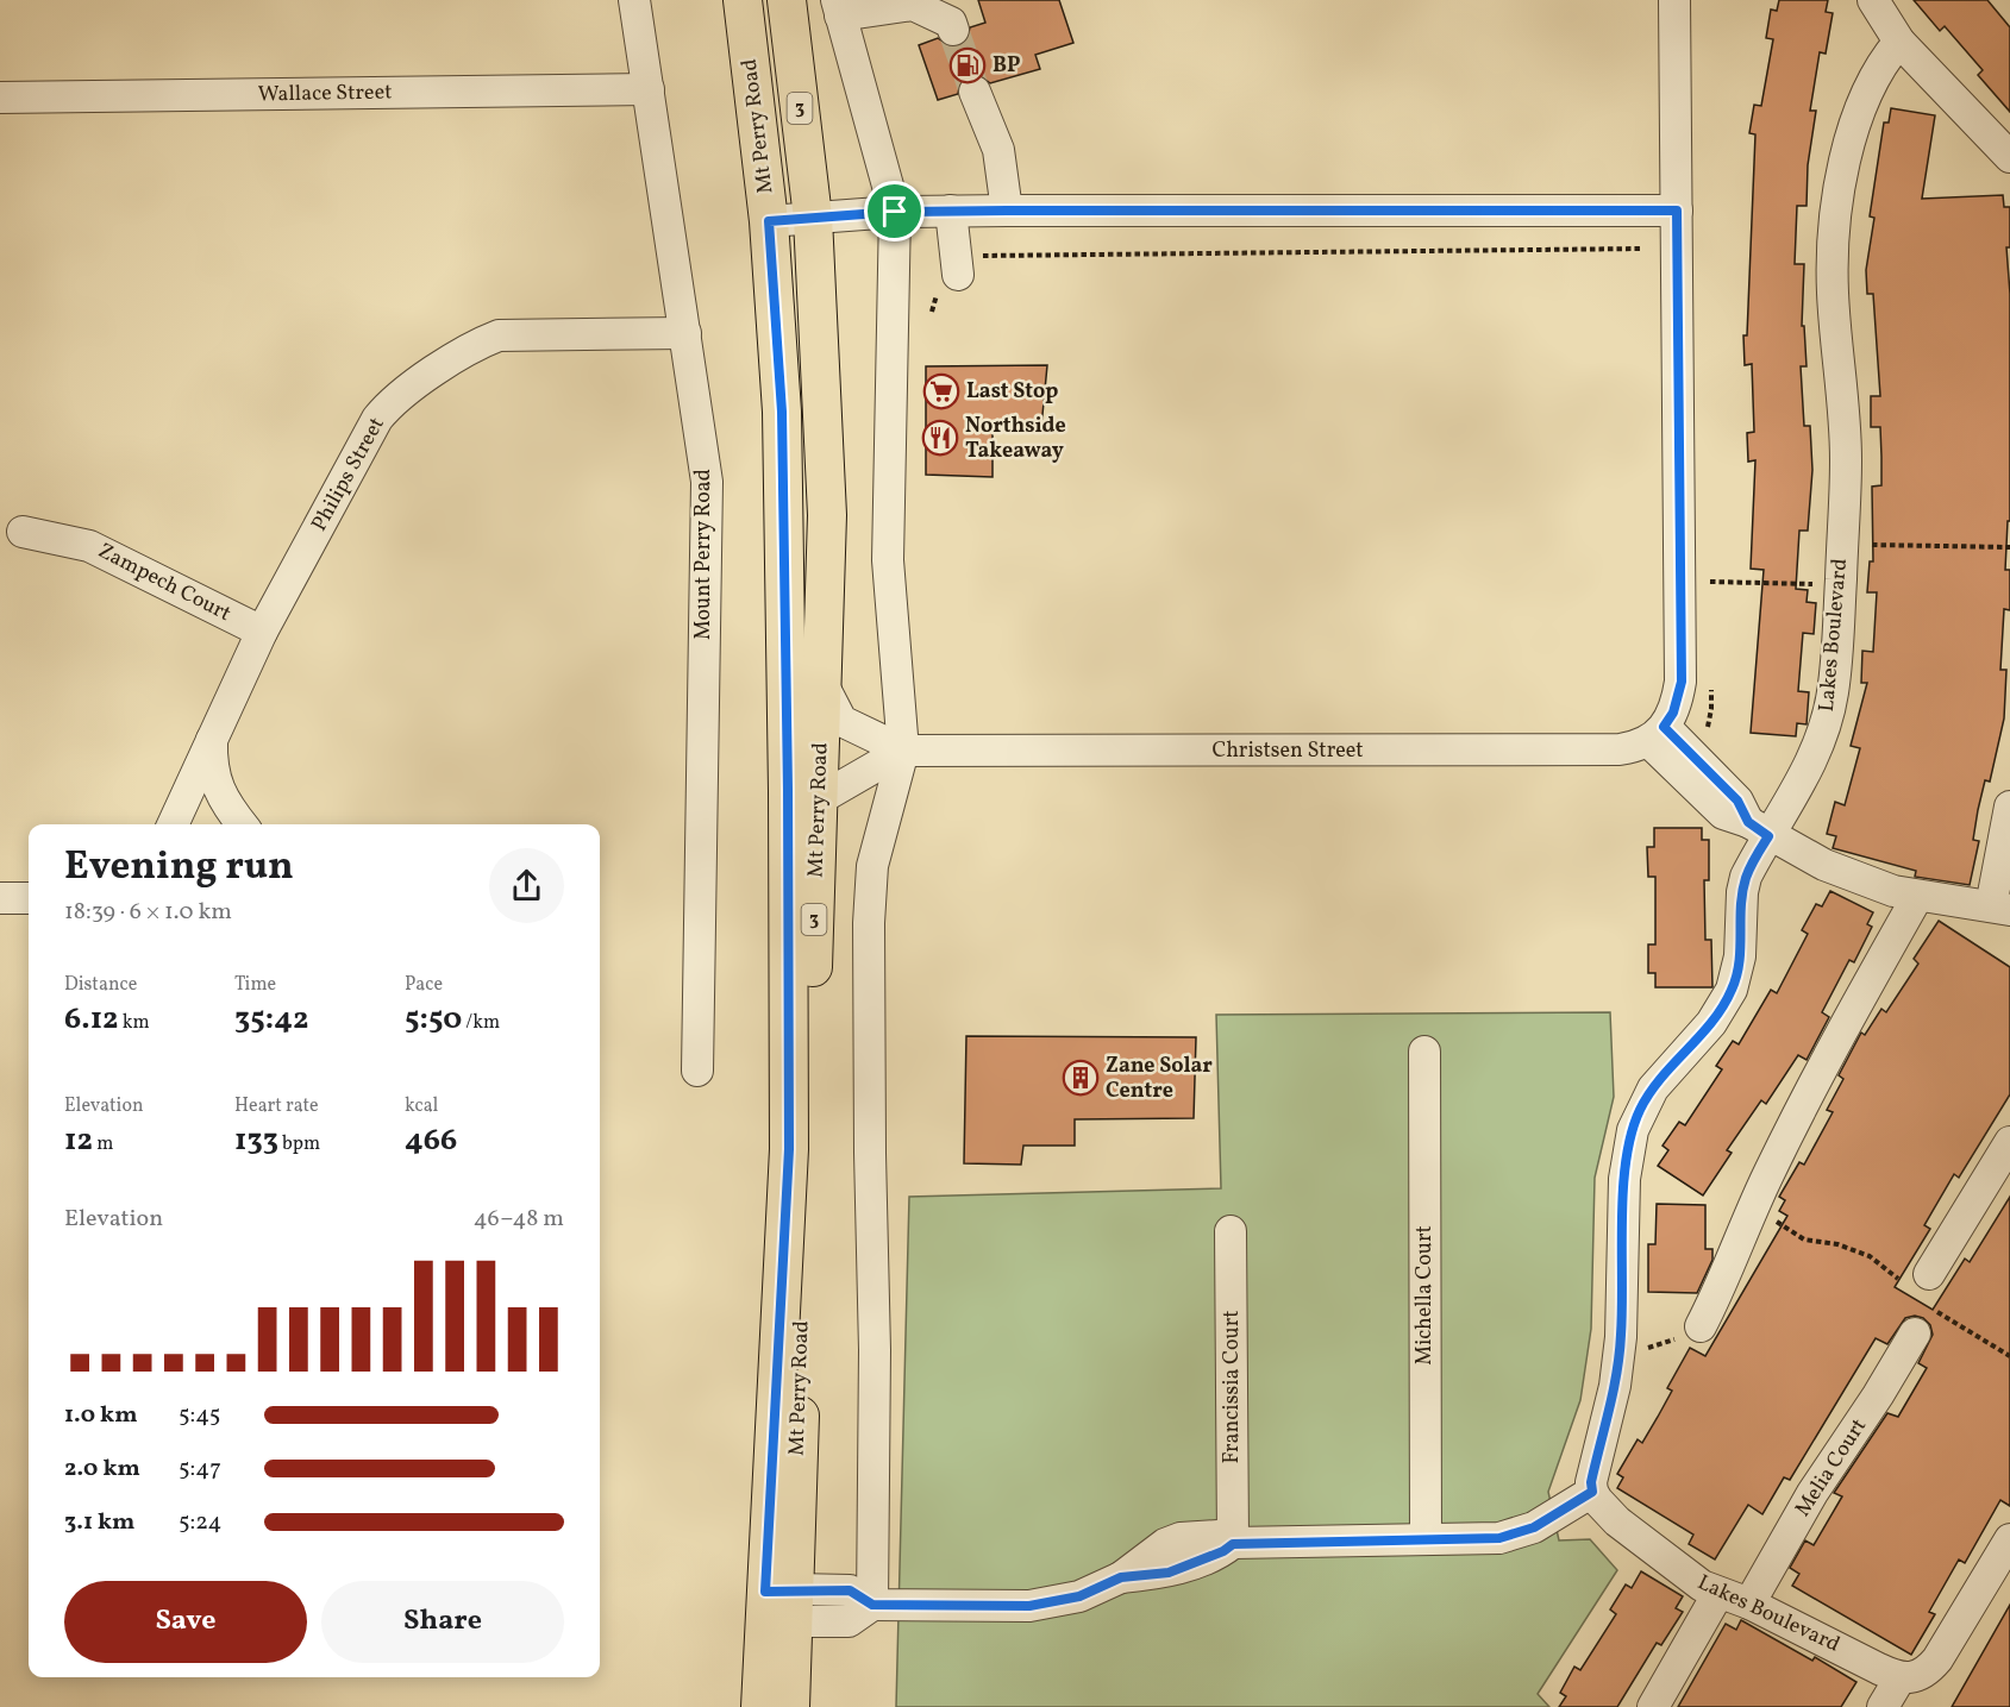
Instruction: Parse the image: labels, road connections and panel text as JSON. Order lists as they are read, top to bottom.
{
  "streets": {
    "main road": ["3", "Mt Perry Road"],
    "street": [
      "Wallace Street",
      "Philips Street",
      "Mount Perry Road",
      "Zampech Court",
      "Lakes Boulevard",
      "Christsen Street",
      "Michella Court",
      "Francissia Court",
      "Melia Court"
    ]
  },
  "crossings": [
    ["Wallace Street", "Mount Perry Road"],
    ["Mt Perry Road", "Christsen Street"],
    ["Philips Street", "Mount Perry Road"],
    ["Philips Street", "Zampech Court"],
    ["Lakes Boulevard", "Melia Court"]
  ],
  "places": {
    "fuel station": ["BP"],
    "supermarket": ["Last Stop"],
    "restaurant": ["Northside Takeaway"],
    "building": ["Zane Solar Centre"]
  },
  "page": {
    "heading": ["Evening run", "18:39 · 6 × 1.0 km"],
    "stats": [
      ["Distance", "6.12 km"],
      ["Time", "35:42"],
      ["Pace", "5:50 /km"],
      ["Elevation", "12 m"],
      ["Heart rate", "133 bpm"],
      ["kcal", "466"]
    ],
    "chart": ["Elevation", "46–48 m"],
    "list": [
      {
        "name": "1.0 km",
        "note": "5:45"
      },
      {
        "name": "2.0 km",
        "note": "5:47"
      },
      {
        "name": "3.1 km",
        "note": "5:24"
      }
    ],
    "buttons": ["Save", "Share"]
  }
}
